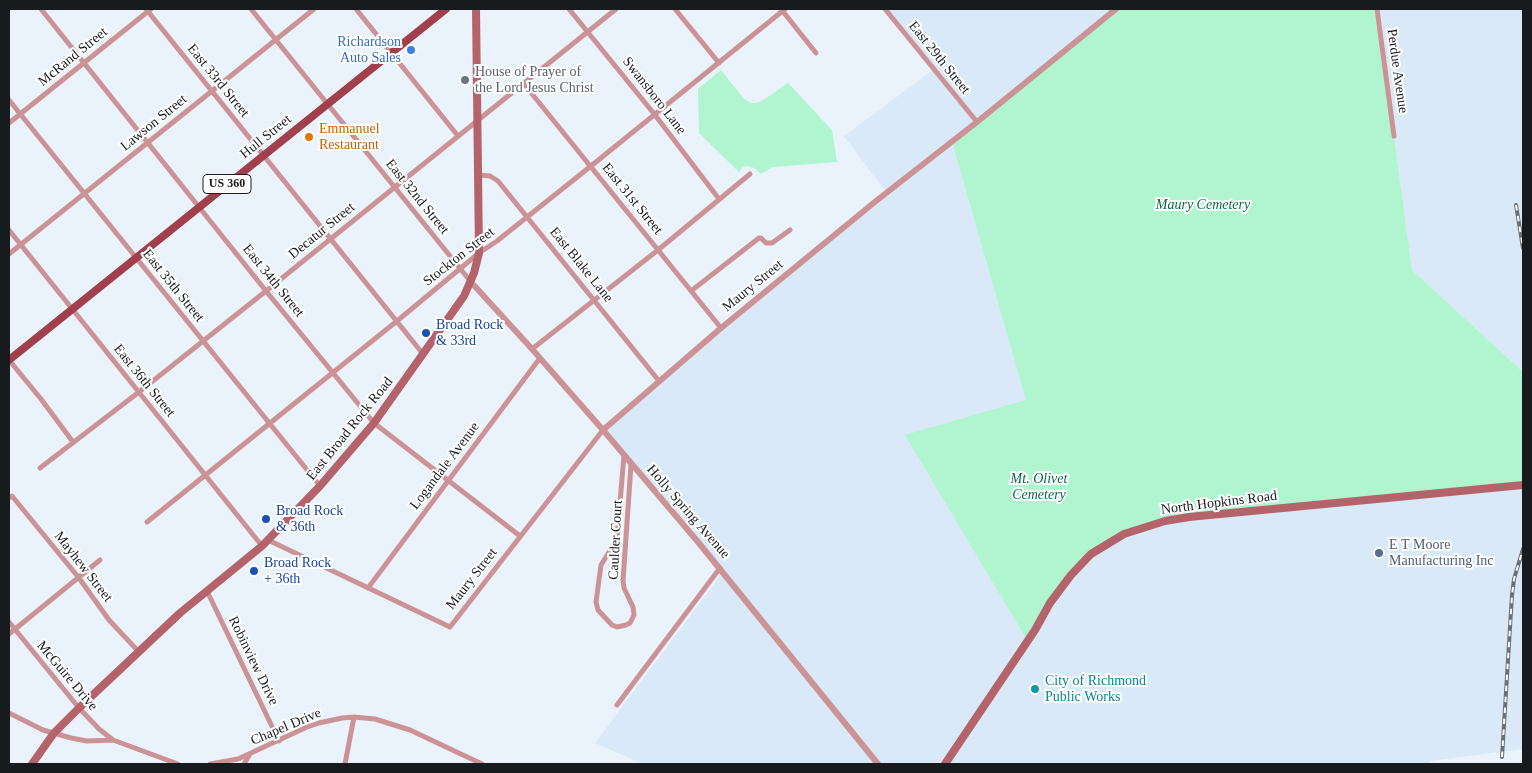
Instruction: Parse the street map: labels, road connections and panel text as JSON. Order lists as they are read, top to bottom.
{
  "streets": {
    "main road": [
      "Hull Street",
      "US 360",
      "East Broad Rock Road",
      "North Hopkins Road"
    ],
    "street": [
      "McRand Street",
      "East 29th Street",
      "Perdue Avenue",
      "East 33rd Street",
      "Swansboro Lane",
      "Lawson Street",
      "East 32nd Street",
      "East 31st Street",
      "Decatur Street",
      "Stockton Street",
      "East Blake Lane",
      "East 34th Street",
      "East 35th Street",
      "Maury Street",
      "East 36th Street",
      "Logandale Avenue",
      "Holly Spring Avenue",
      "Caulder Court",
      "Mayhew Street",
      "Robinview Drive",
      "McGuire Drive",
      "Chapel Drive"
    ]
  },
  "crossings": [
    ["McRand Street", "East 33rd Street"],
    ["McRand Street", "East 34th Street"],
    ["McRand Street", "East 35th Street"],
    ["East 29th Street", "Maury Street"],
    ["East 33rd Street", "Lawson Street"],
    ["East 33rd Street", "Hull Street"],
    ["East 33rd Street", "Decatur Street"],
    ["East 33rd Street", "Stockton Street"],
    ["East 33rd Street", "East Broad Rock Road"],
    ["Swansboro Lane", "Decatur Street"],
    ["Swansboro Lane", "Stockton Street"],
    ["Lawson Street", "East 32nd Street"],
    ["Lawson Street", "East 34th Street"],
    ["Lawson Street", "East 35th Street"],
    ["Lawson Street", "East 36th Street"],
    ["Hull Street", "East 32nd Street"],
    ["Hull Street", "East 34th Street"],
    ["Hull Street", "East 35th Street"],
    ["Hull Street", "East 36th Street"],
    ["East 32nd Street", "Decatur Street"],
    ["East 32nd Street", "Stockton Street"],
    ["East 32nd Street", "East Broad Rock Road"],
    ["East 32nd Street", "Holly Spring Avenue"],
    ["East 31st Street", "Decatur Street"],
    ["East 31st Street", "Stockton Street"],
    ["East 31st Street", "Maury Street"],
    ["Decatur Street", "East 34th Street"],
    ["Decatur Street", "East 35th Street"],
    ["Decatur Street", "East 36th Street"],
    ["Decatur Street", "East Broad Rock Road"],
    ["Stockton Street", "East Blake Lane"],
    ["Stockton Street", "East 34th Street"],
    ["Stockton Street", "East 35th Street"],
    ["Stockton Street", "East 36th Street"],
    ["Stockton Street", "East Broad Rock Road"],
    ["East Blake Lane", "Maury Street"],
    ["East Blake Lane", "East Broad Rock Road"],
    ["East 34th Street", "Maury Street"],
    ["East 34th Street", "East Broad Rock Road"],
    ["East 34th Street", "Logandale Avenue"],
    ["East 35th Street", "East Broad Rock Road"],
    ["Maury Street", "East 36th Street"],
    ["Maury Street", "Holly Spring Avenue"],
    ["East 36th Street", "East Broad Rock Road"],
    ["East 36th Street", "Logandale Avenue"],
    ["East Broad Rock Road", "Holly Spring Avenue"],
    ["East Broad Rock Road", "Mayhew Street"],
    ["East Broad Rock Road", "Robinview Drive"],
    ["East Broad Rock Road", "McGuire Drive"],
    ["Logandale Avenue", "Holly Spring Avenue"],
    ["Holly Spring Avenue", "Caulder Court"],
    ["Robinview Drive", "Chapel Drive"]
  ],
  "parks": ["Maury Cemetery", "Mt. Olivet Cemetery"],
  "places": [
    "Richardson Auto Sales",
    "House of Prayer of the Lord Jesus Christ",
    "Emmanuel Restaurant",
    "Broad Rock & 33rd",
    "Broad Rock & 36th",
    "E T Moore Manufacturing Inc",
    "Broad Rock + 36th",
    "City of Richmond Public Works"
  ]
}
